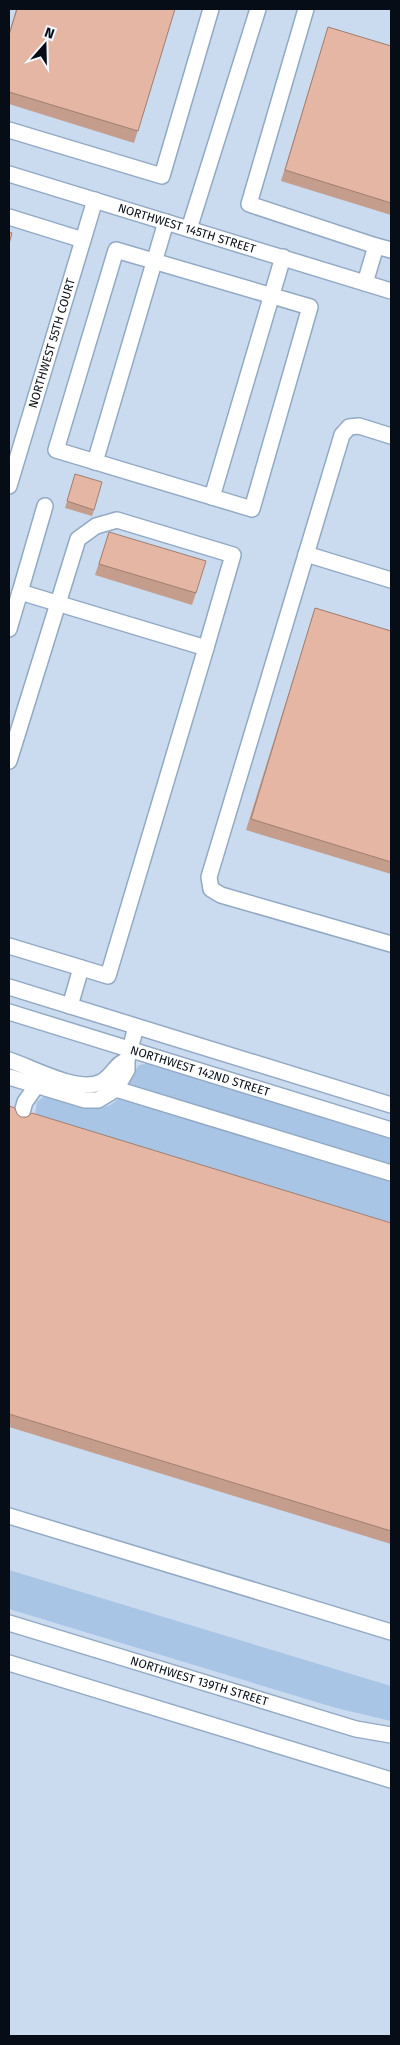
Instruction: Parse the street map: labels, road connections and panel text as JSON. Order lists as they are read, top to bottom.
{
  "streets": {
    "street": [
      "NORTHWEST 145TH STREET",
      "NORTHWEST 55TH COURT",
      "NORTHWEST 142ND STREET",
      "NORTHWEST 139TH STREET"
    ]
  },
  "crossings": [
    ["NORTHWEST 145TH STREET", "NORTHWEST 55TH COURT"]
  ],
  "north": "top"
}
